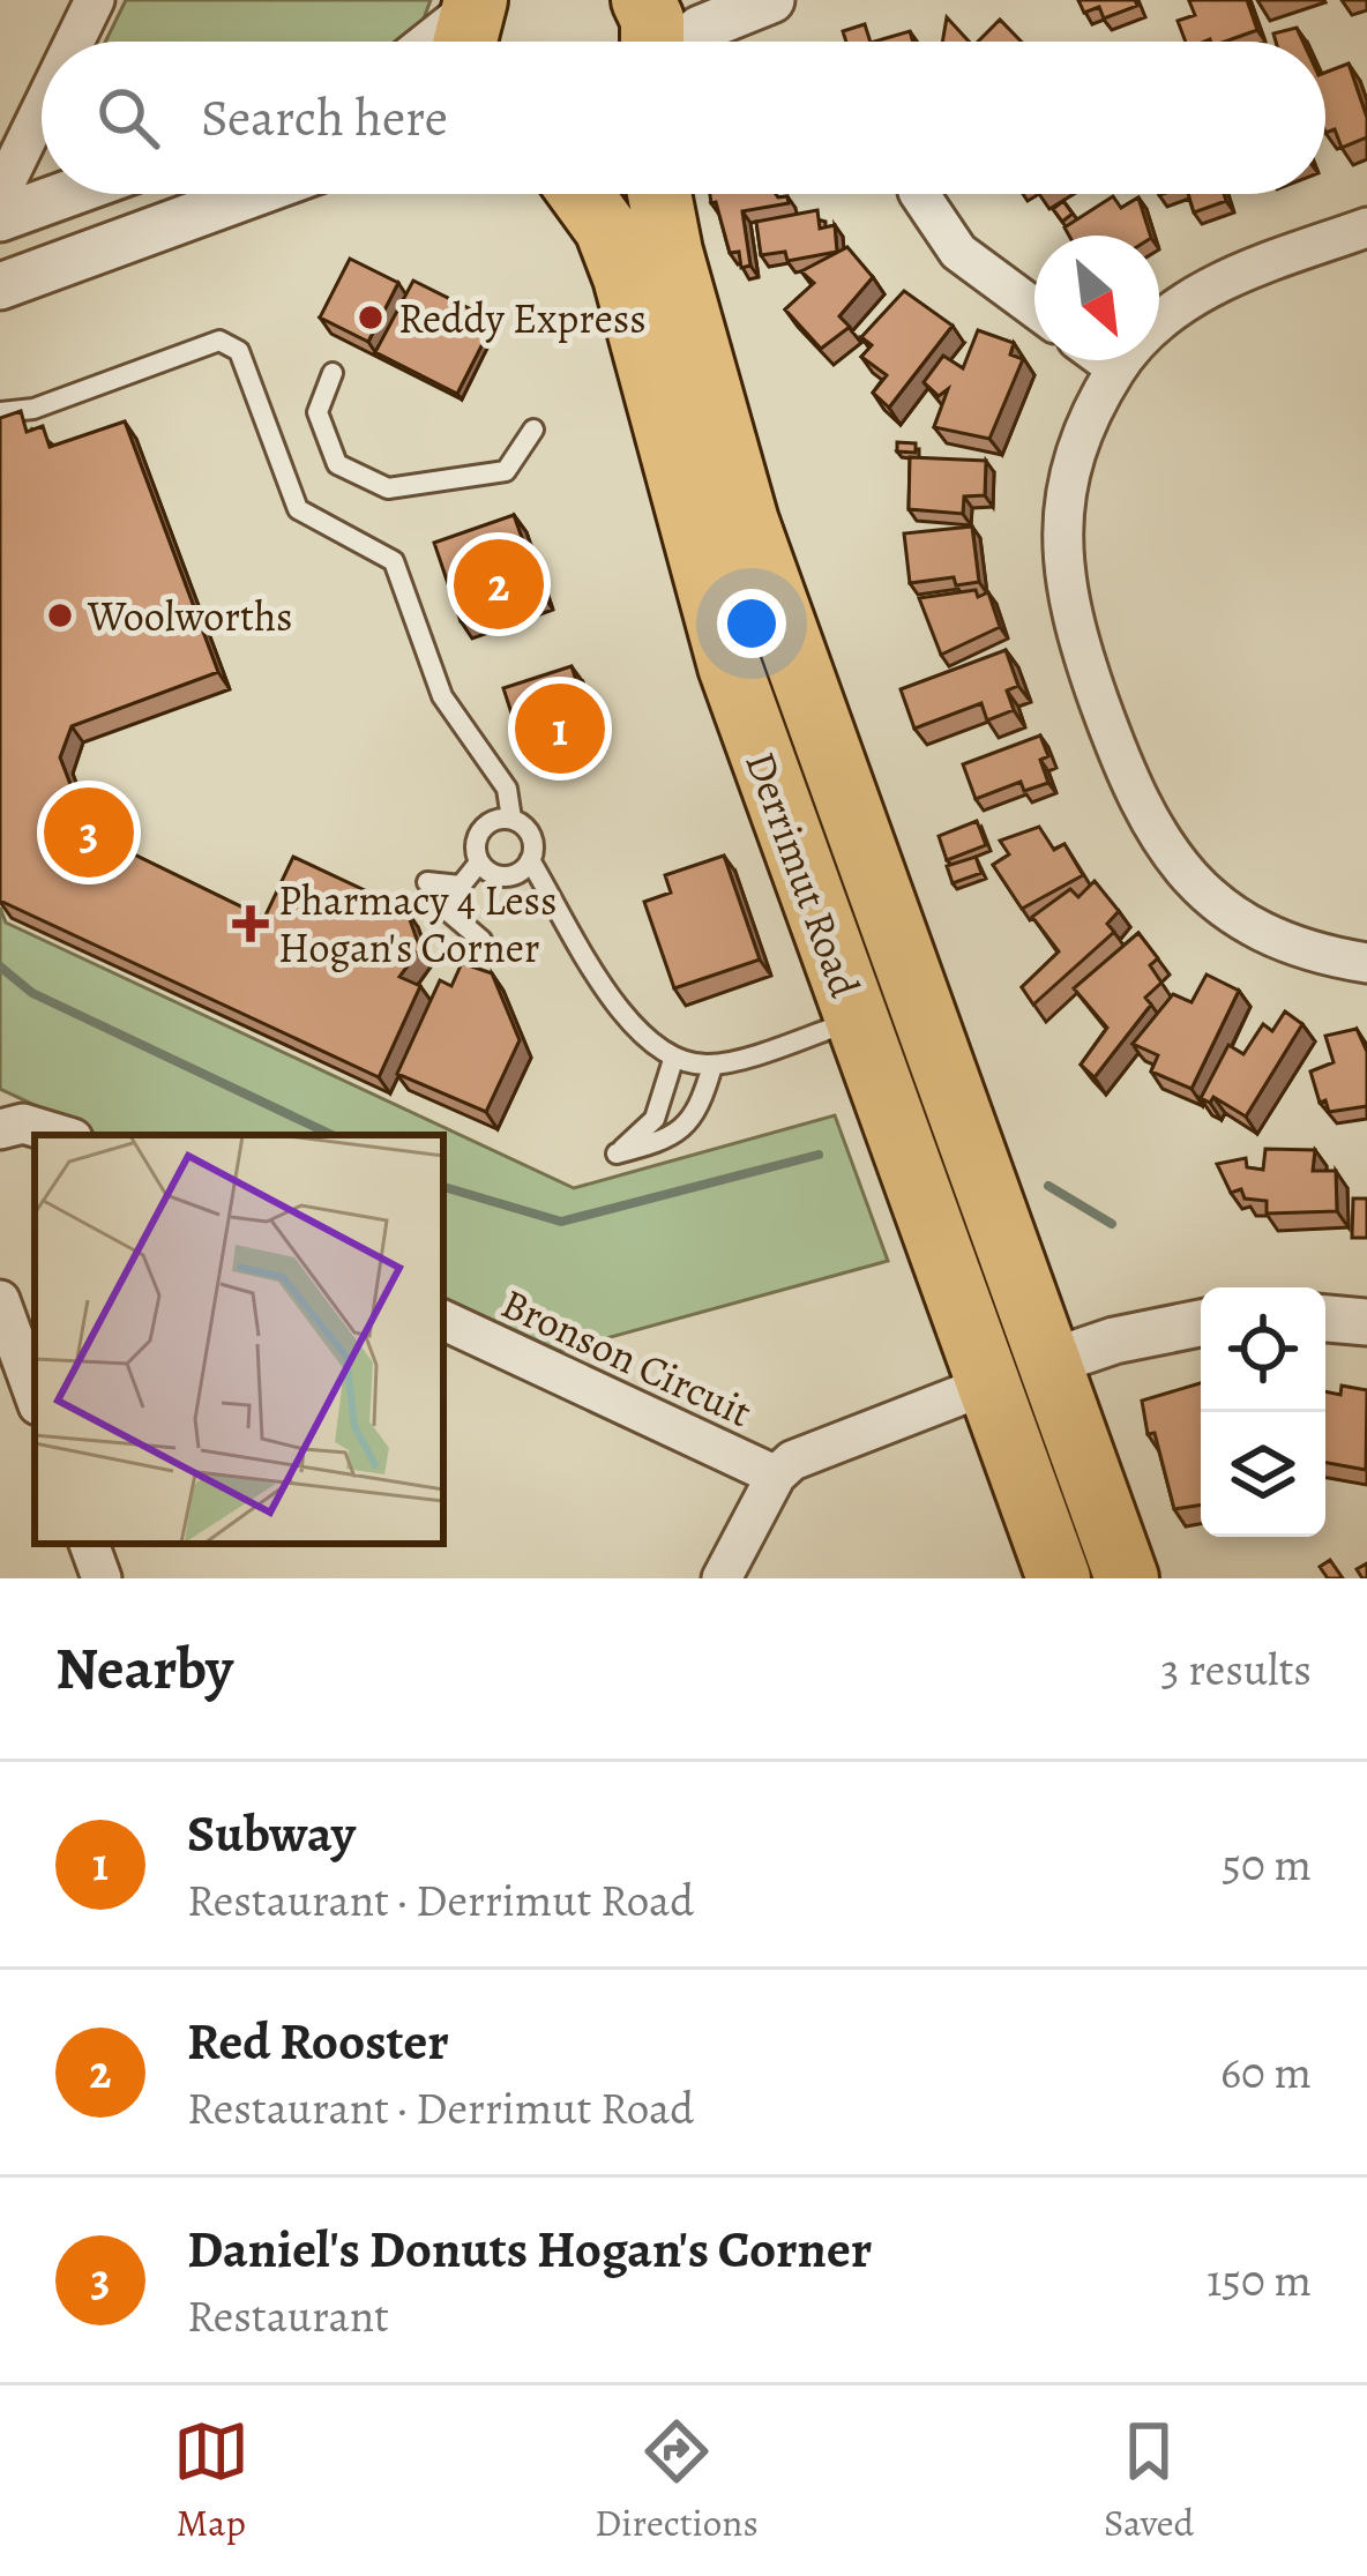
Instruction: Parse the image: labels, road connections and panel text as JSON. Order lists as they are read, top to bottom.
{
  "streets": {
    "highway": ["Derrimut Road"],
    "street": ["Bronson Circuit"]
  },
  "crossings": [
    ["Derrimut Road", "Bronson Circuit"]
  ],
  "places": {
    "other": ["Reddy Express", "Woolworths"],
    "health": ["Pharmacy 4 Less Hogan's Corner"]
  },
  "north": "bottom right",
  "page": {
    "search": "Search here",
    "pins": ["2", "1", "3"],
    "heading": ["Nearby", "3 results"],
    "list": [
      {
        "mark": "1",
        "name": "Subway",
        "note": "Restaurant · Derrimut Road",
        "value": "50 m"
      },
      {
        "mark": "2",
        "name": "Red Rooster",
        "note": "Restaurant · Derrimut Road",
        "value": "60 m"
      },
      {
        "mark": "3",
        "name": "Daniel's Donuts Hogan's Corner",
        "note": "Restaurant",
        "value": "150 m"
      }
    ],
    "nav": ["Map", "Directions", "Saved"]
  }
}
